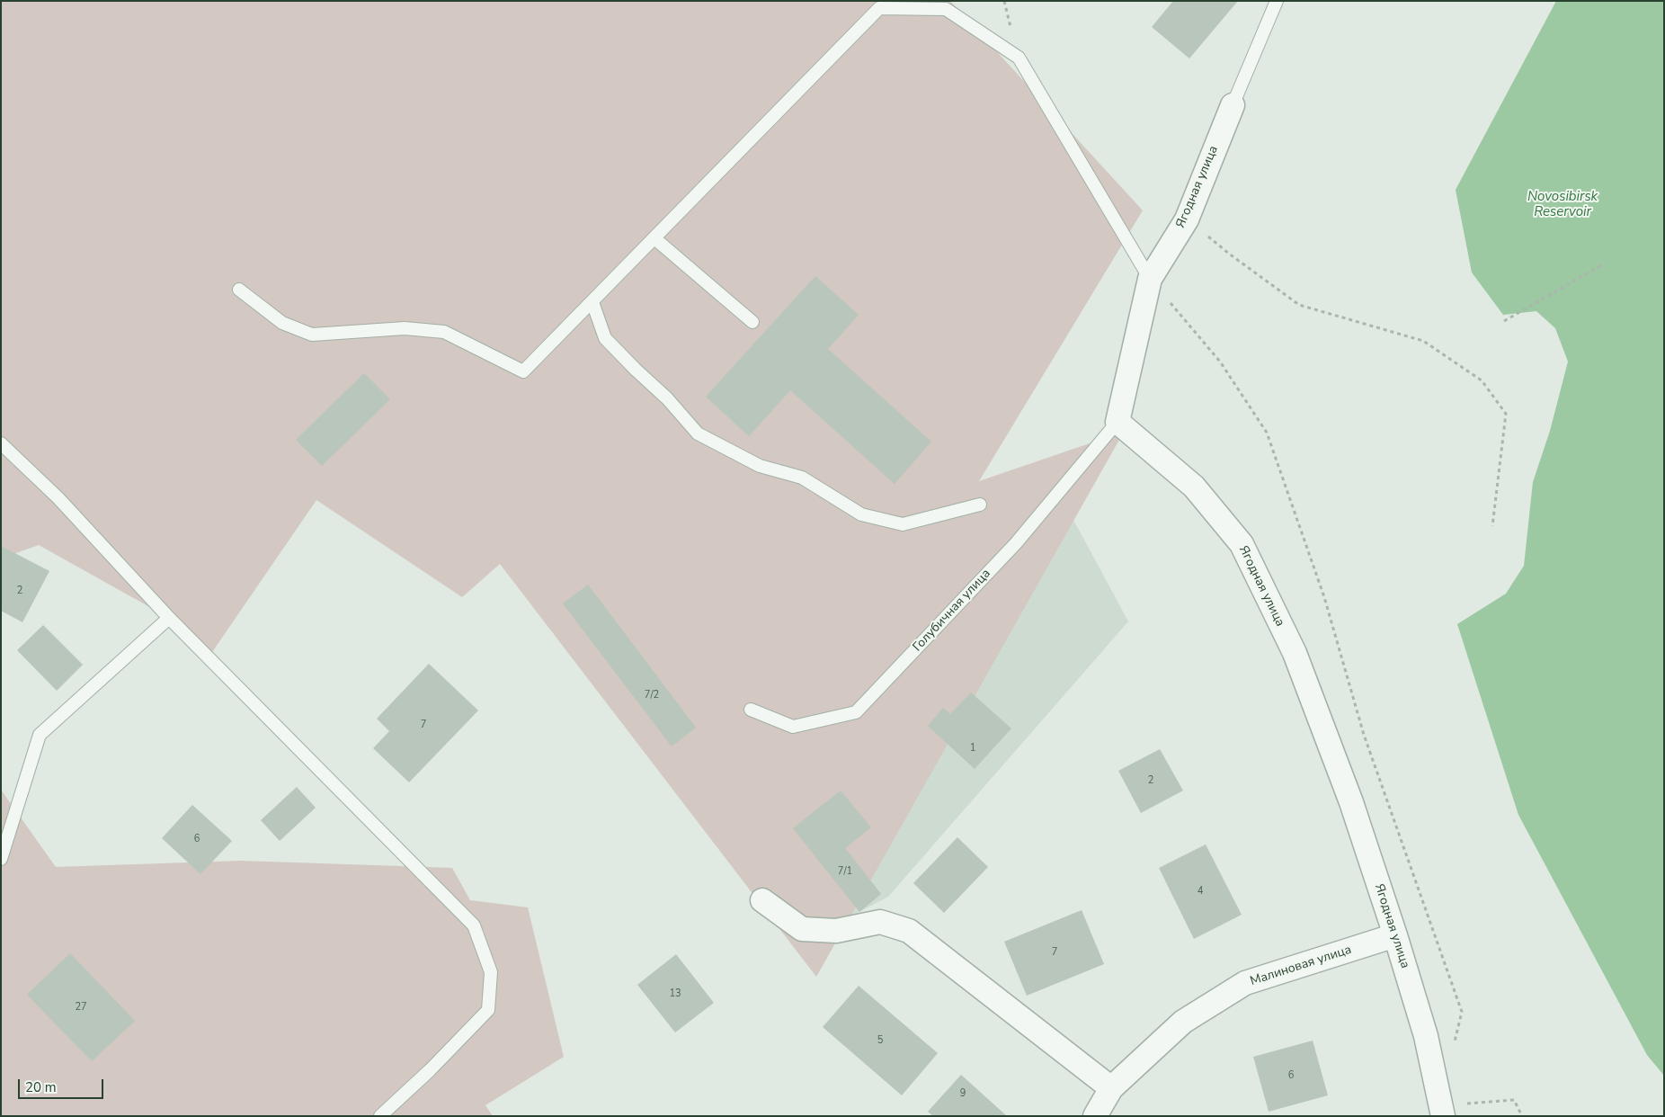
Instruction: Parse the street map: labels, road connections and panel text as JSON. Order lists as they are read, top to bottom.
{
  "streets": {
    "street": ["Ягодная улица", "Малиновая улица"],
    "lane": ["Голубичная улица"]
  },
  "crossings": [
    ["Ягодная улица", "Голубичная улица"],
    ["Ягодная улица", "Малиновая улица"]
  ],
  "water": ["Novosibirsk Reservoir"],
  "house_numbers": [
    "2",
    "7/2",
    "7",
    "1",
    "2",
    "6",
    "7/1",
    "4",
    "7",
    "13",
    "27",
    "5",
    "6",
    "9"
  ],
  "scale_bar": "20 m"
}
